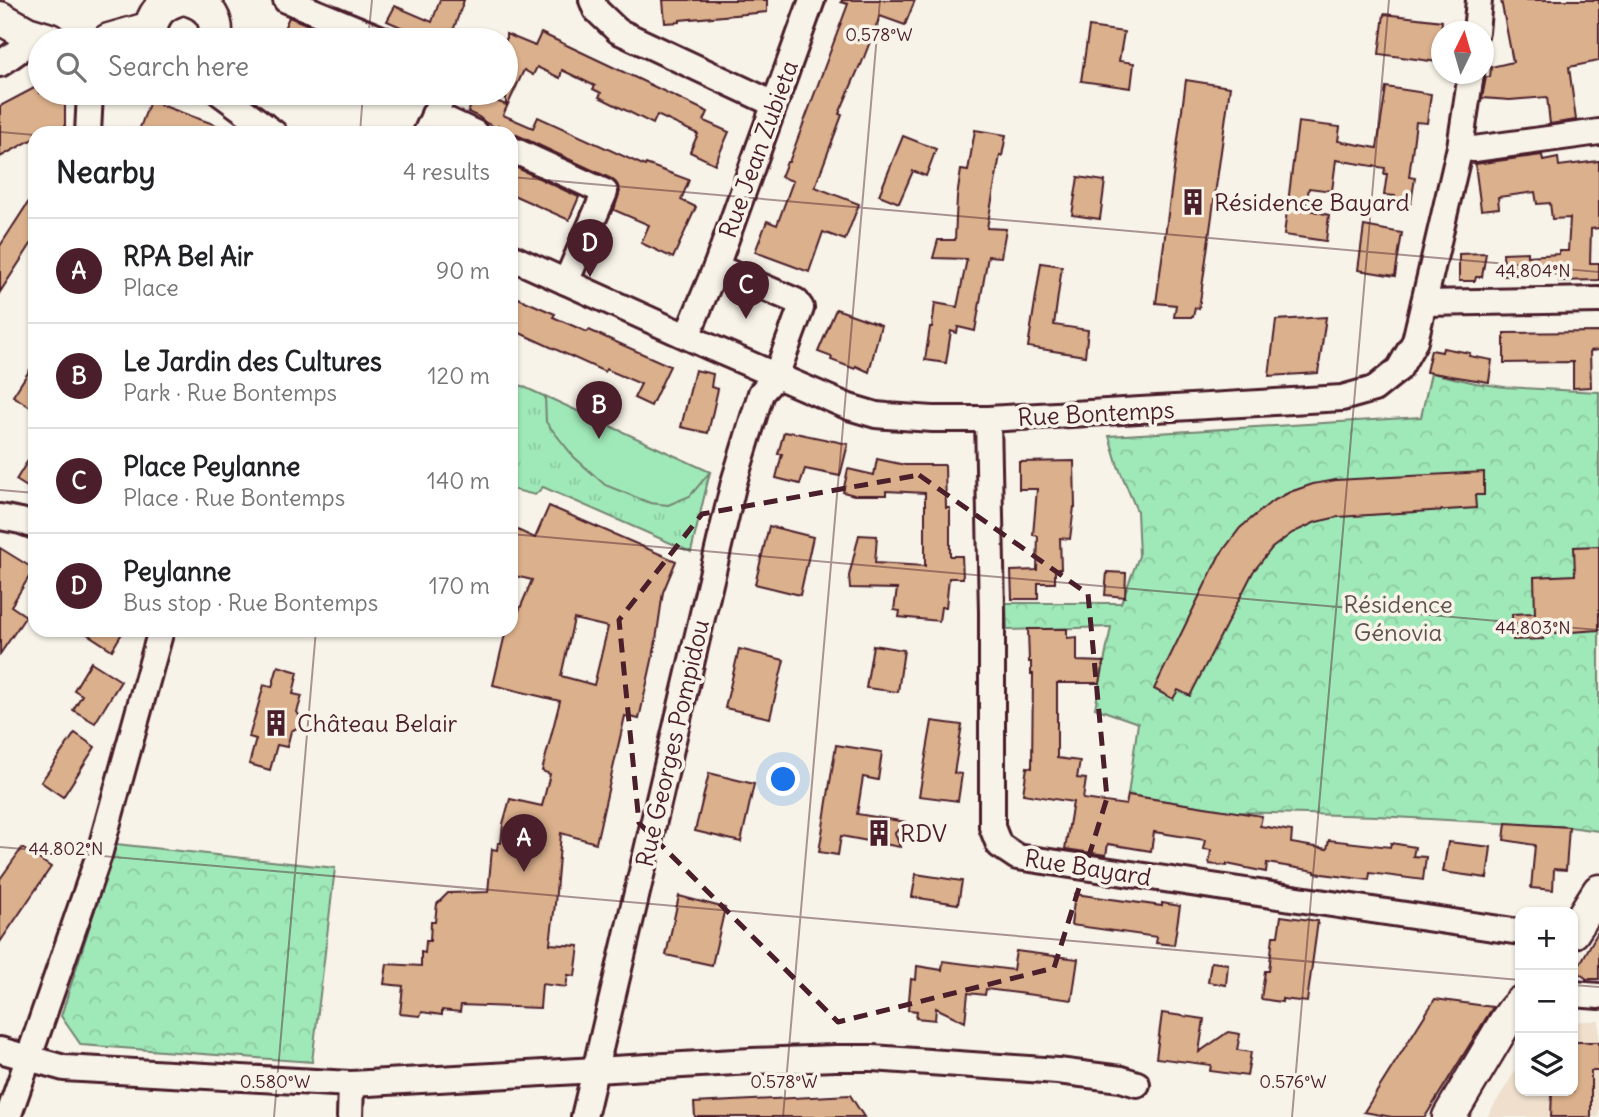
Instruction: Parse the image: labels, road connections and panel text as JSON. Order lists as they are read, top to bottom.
{
  "streets": {
    "street": [
      "Rue Jean Zubieta",
      "Rue Bontemps",
      "Rue Georges Pompidou",
      "Rue Bayard"
    ]
  },
  "crossings": [
    ["Rue Jean Zubieta", "Rue Bontemps"],
    ["Rue Jean Zubieta", "Rue Georges Pompidou"],
    ["Rue Bontemps", "Rue Georges Pompidou"],
    ["Rue Bontemps", "Rue Bayard"]
  ],
  "parks": ["Résidence Génovia"],
  "places": {
    "building": ["Résidence Bayard", "Château Belair", "RDV"]
  },
  "north": "top",
  "page": {
    "search": "Search here",
    "heading": ["Nearby", "4 results"],
    "list": [
      {
        "mark": "A",
        "name": "RPA Bel Air",
        "note": "Place",
        "value": "90 m"
      },
      {
        "mark": "B",
        "name": "Le Jardin des Cultures",
        "note": "Park · Rue Bontemps",
        "value": "120 m"
      },
      {
        "mark": "C",
        "name": "Place Peylanne",
        "note": "Place · Rue Bontemps",
        "value": "140 m"
      },
      {
        "mark": "D",
        "name": "Peylanne",
        "note": "Bus stop · Rue Bontemps",
        "value": "170 m"
      }
    ],
    "pins": [
      "D",
      "C",
      "B",
      "A"
    ],
    "map_buttons": ["+", "−"]
  },
  "coordinates": [
    "0.578°W",
    "44.804°N",
    "44.803°N",
    "44.802°N",
    "0.580°W",
    "0.576°W"
  ]
}
